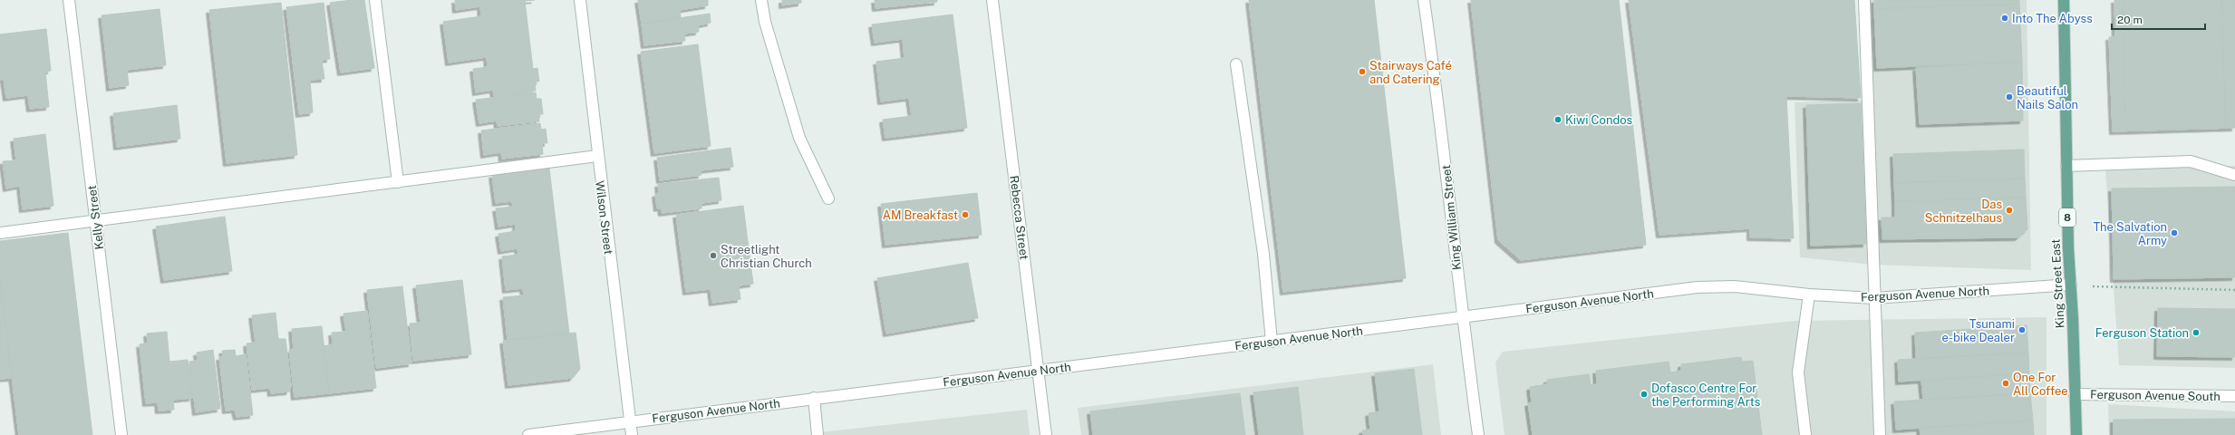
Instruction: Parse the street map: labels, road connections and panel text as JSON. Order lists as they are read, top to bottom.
{
  "streets": {
    "main road": ["8", "King Street East"],
    "street": [
      "Kelly Street",
      "Wilson Street",
      "Rebecca Street",
      "King William Street",
      "Ferguson Avenue North",
      "Ferguson Avenue South"
    ]
  },
  "crossings": [
    ["Wilson Street", "Ferguson Avenue North"],
    ["Rebecca Street", "Ferguson Avenue North"],
    ["King William Street", "Ferguson Avenue North"],
    ["King Street East", "Ferguson Avenue North"],
    ["King Street East", "Ferguson Avenue South"]
  ],
  "places": [
    "Into The Abyss",
    "Stairways Café and Catering",
    "Beautiful Nails Salon",
    "Kiwi Condos",
    "Das Schnitzelhaus",
    "AM Breakfast",
    "The Salvation Army",
    "Streetlight Christian Church",
    "Tsunami e-bike Dealer",
    "Ferguson Station",
    "One For All Coffee",
    "Dofasco Centre For the Performing Arts"
  ],
  "scale_bar": "20 m"
}
